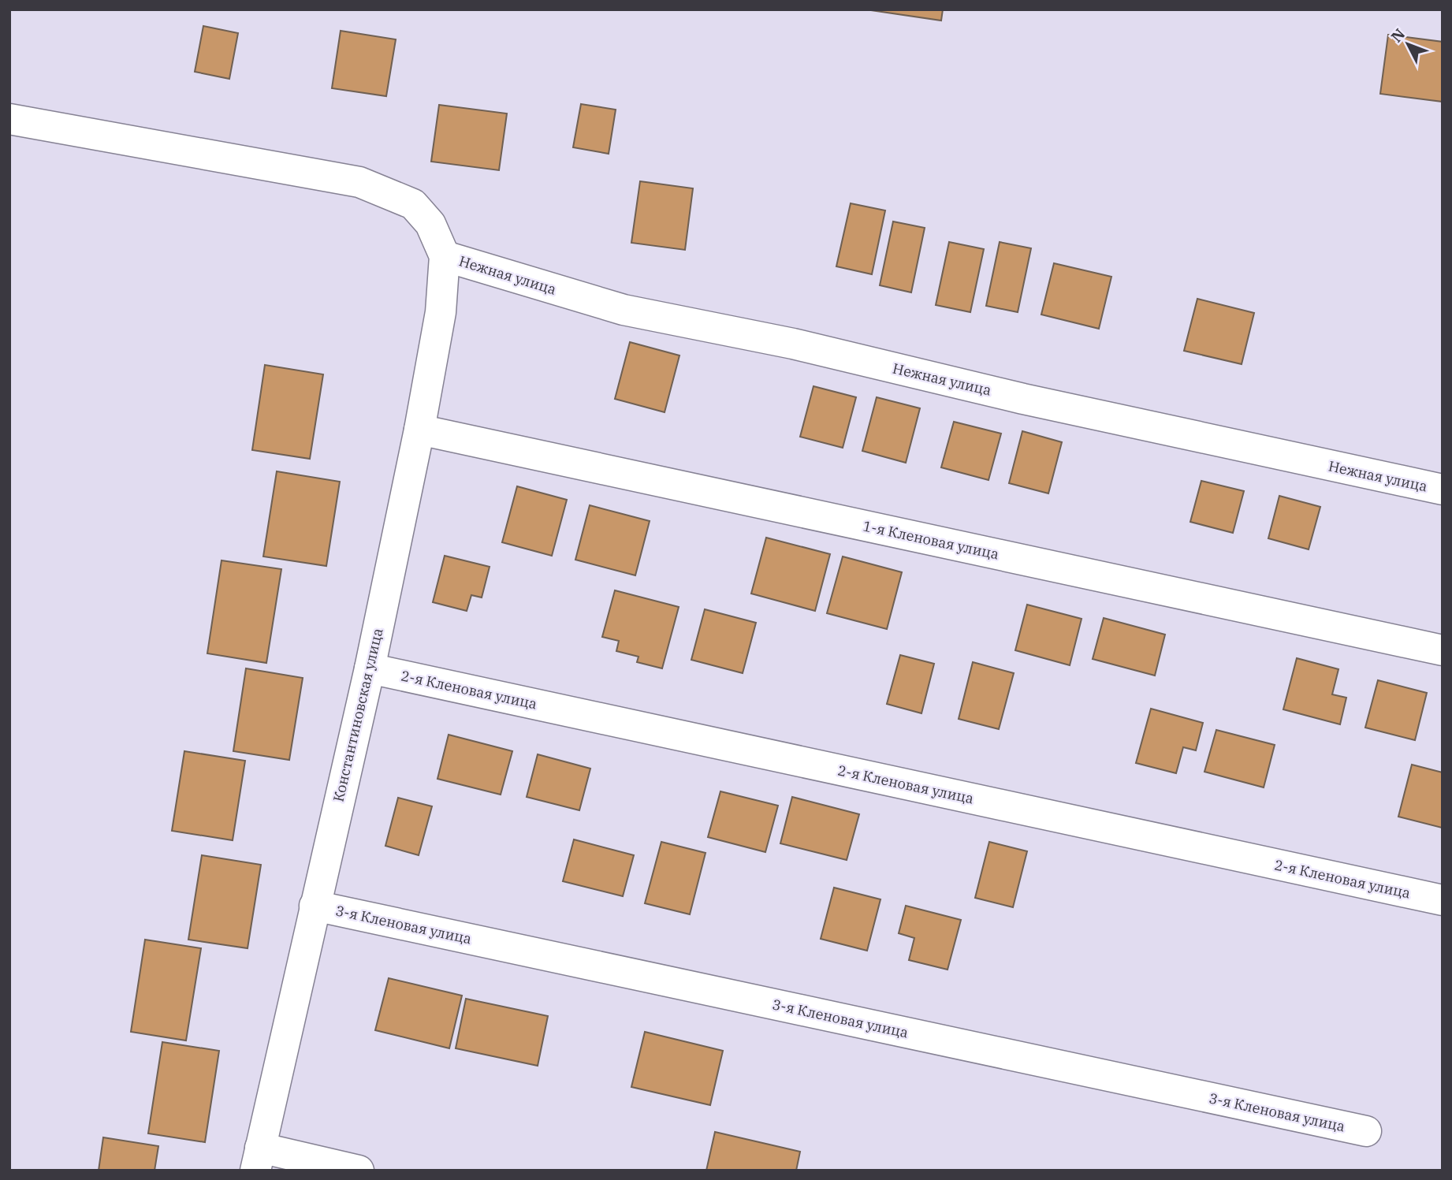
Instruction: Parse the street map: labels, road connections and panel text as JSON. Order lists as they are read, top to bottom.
{
  "streets": {
    "street": [
      "Нежная улица",
      "1-я Кленовая улица",
      "2-я Кленовая улица",
      "Константиновская улица",
      "3-я Кленовая улица"
    ]
  },
  "crossings": [
    ["Нежная улица", "Константиновская улица"],
    ["1-я Кленовая улица", "Константиновская улица"],
    ["2-я Кленовая улица", "Константиновская улица"],
    ["Константиновская улица", "3-я Кленовая улица"]
  ],
  "north": "top left"
}
